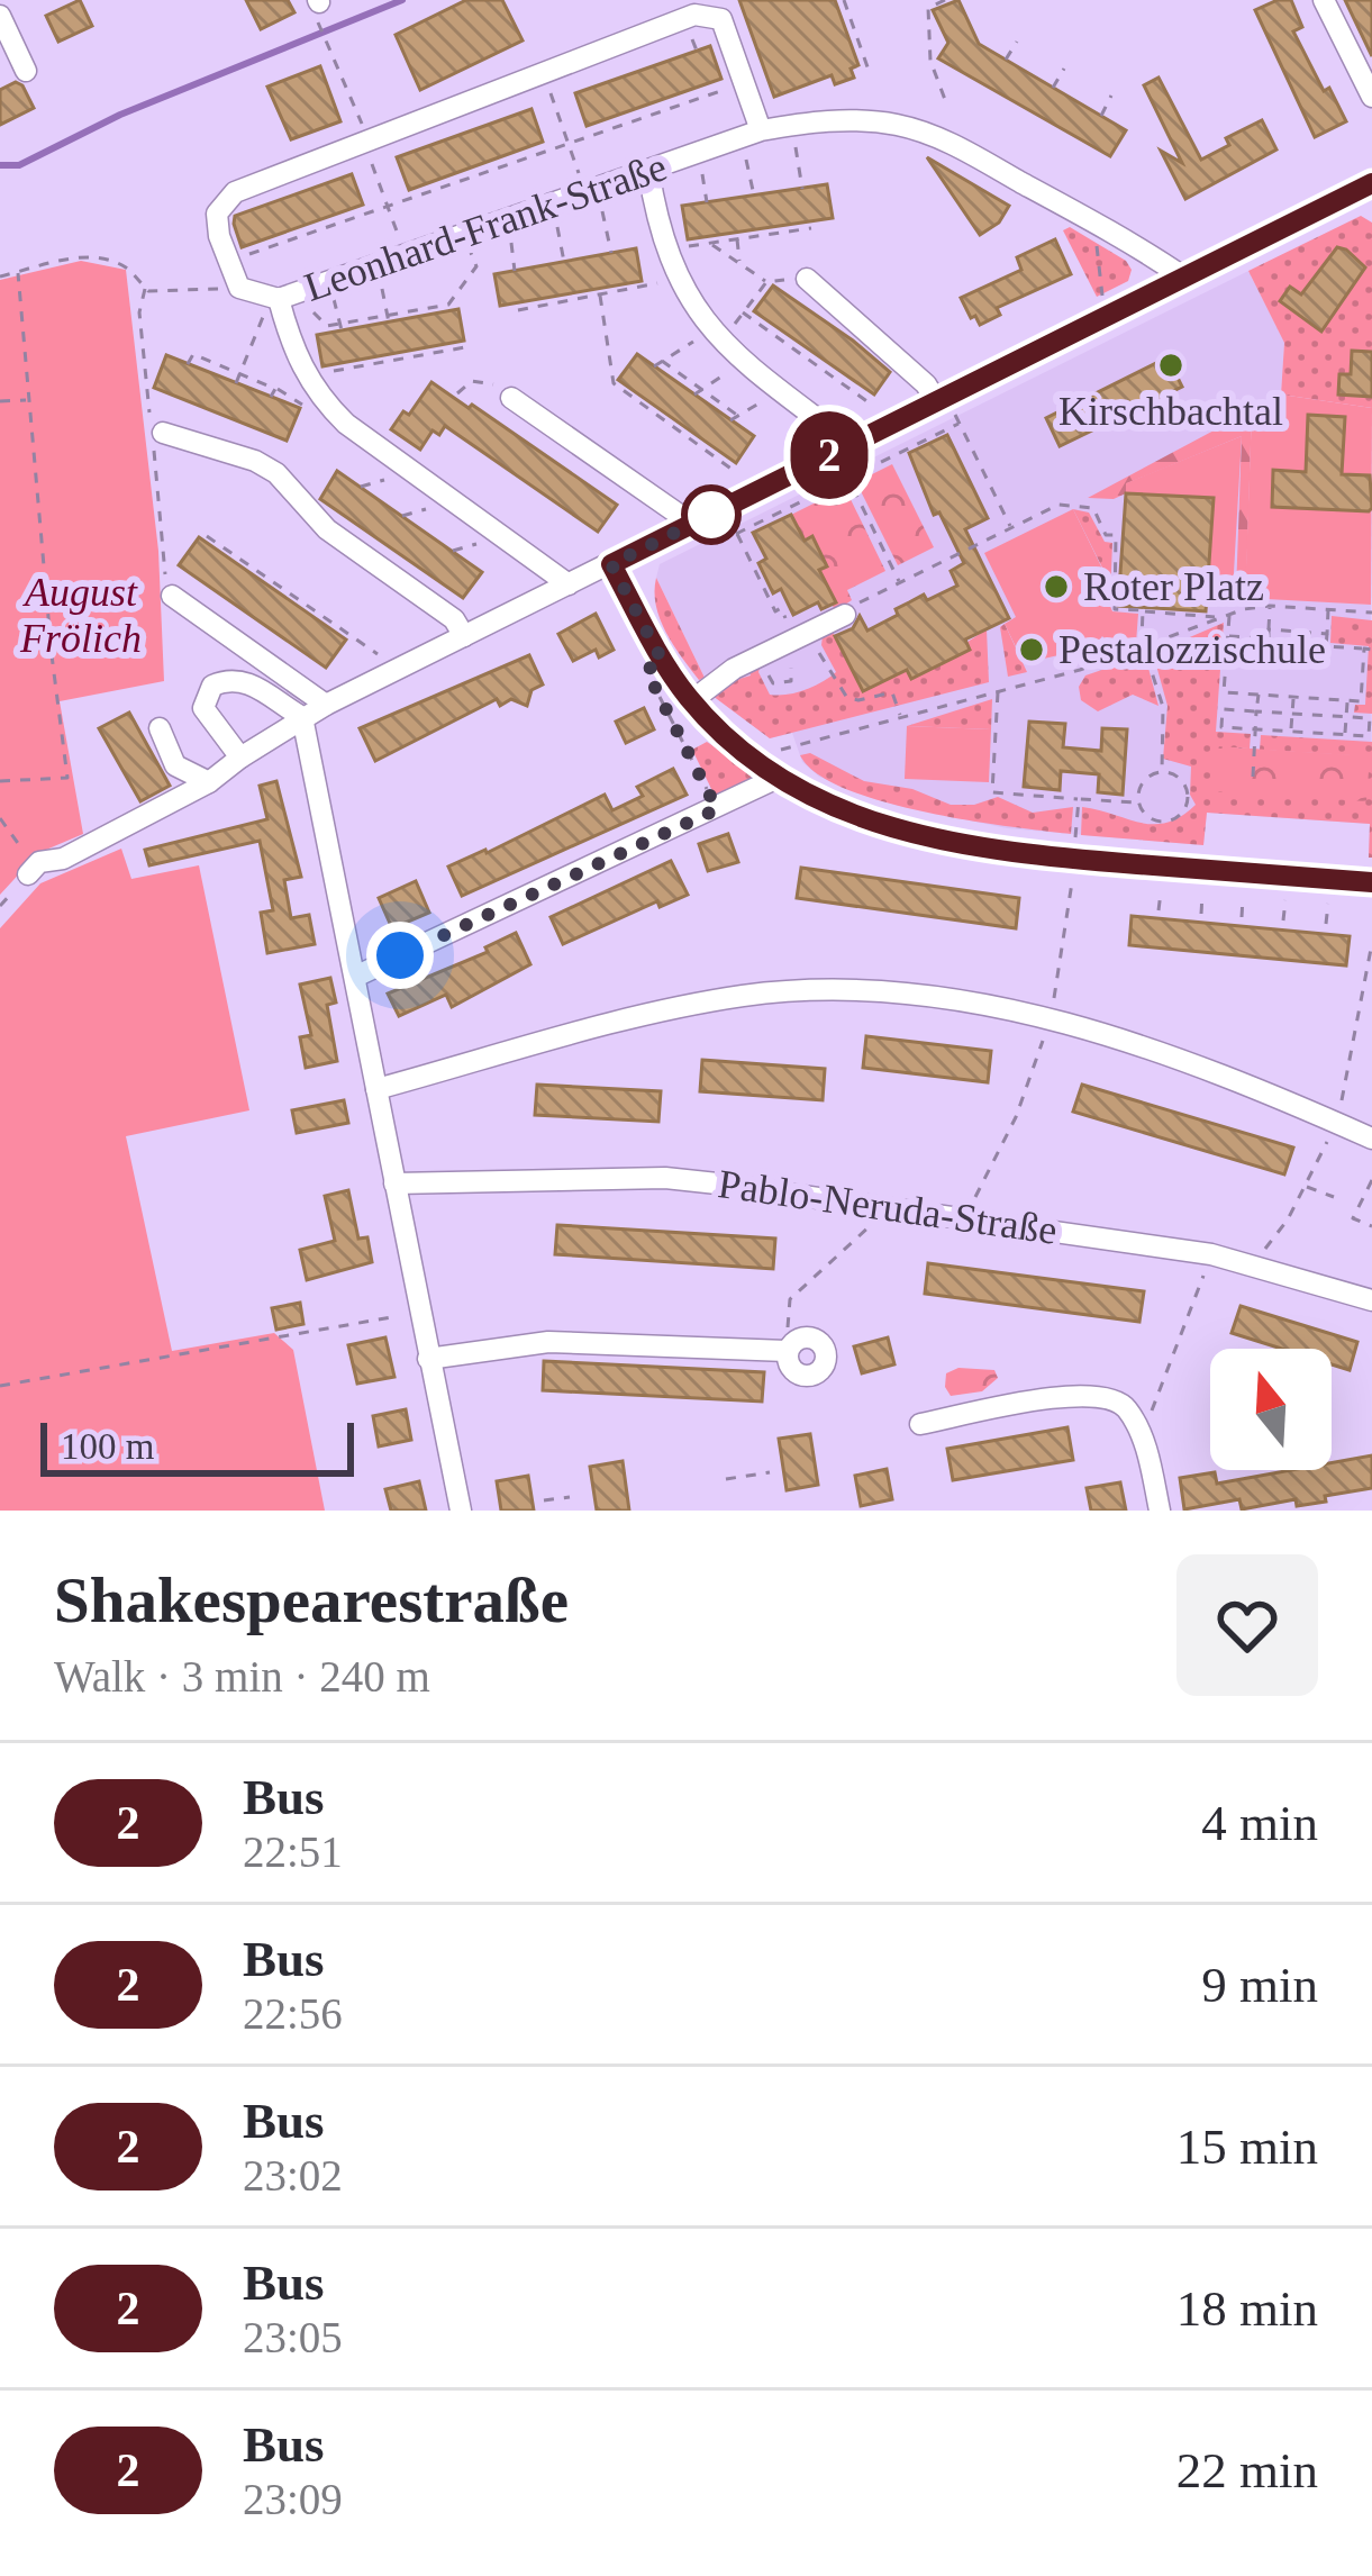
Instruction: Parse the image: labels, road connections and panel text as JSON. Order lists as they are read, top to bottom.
{
  "streets": {
    "street": ["Leonhard-Frank-Straße", "Pablo-Neruda-Straße"]
  },
  "parks": ["August Frölich"],
  "places": ["Kirschbachtal", "Roter Platz", "Pestalozzischule"],
  "lines": ["bus line 2"],
  "scale_bar": "100 m",
  "north": "top",
  "page": {
    "on_map": "2",
    "scale": "100 m",
    "heading": ["Shakespearestraße", "Walk · 3 min · 240 m"],
    "list": [
      {
        "mark": "2",
        "name": "Bus",
        "note": "22:51",
        "value": "4 min"
      },
      {
        "mark": "2",
        "name": "Bus",
        "note": "22:56",
        "value": "9 min"
      },
      {
        "mark": "2",
        "name": "Bus",
        "note": "23:02",
        "value": "15 min"
      },
      {
        "mark": "2",
        "name": "Bus",
        "note": "23:05",
        "value": "18 min"
      },
      {
        "mark": "2",
        "name": "Bus",
        "note": "23:09",
        "value": "22 min"
      }
    ]
  }
}
